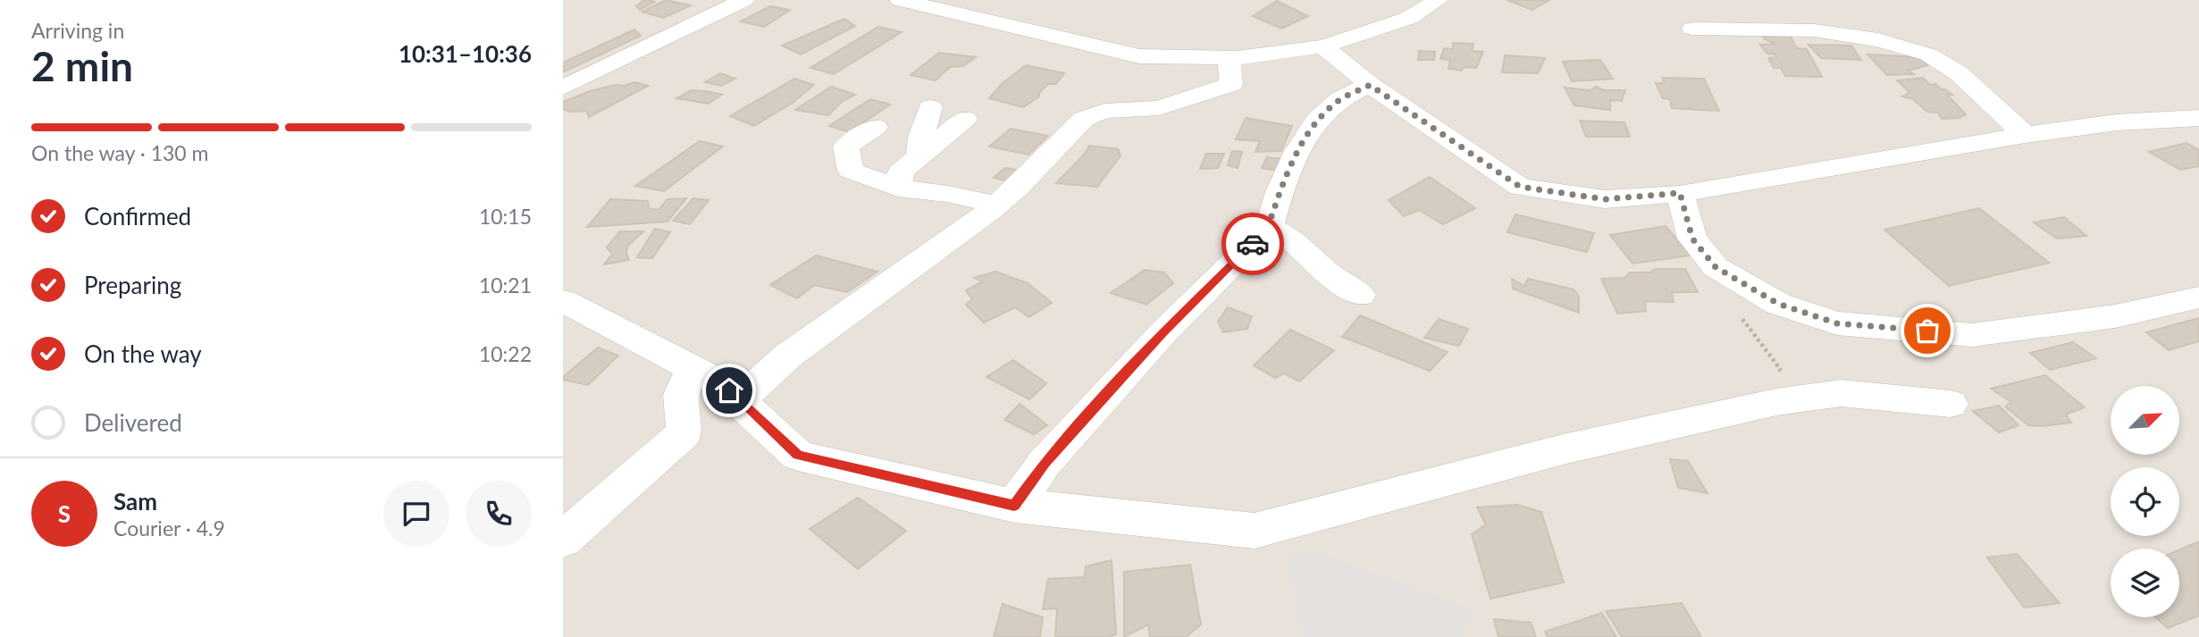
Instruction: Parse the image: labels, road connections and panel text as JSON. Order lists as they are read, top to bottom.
{
  "north": "top right",
  "page": {
    "heading": ["2 min", "Arriving in", "10:31–10:36"],
    "panel": ["Sam", "Courier · 4.9"],
    "bar": "On the way · 130 m",
    "list": [
      ["Confirmed", "10:15"],
      ["Preparing", "10:21"],
      ["On the way", "10:22"],
      "Delivered"
    ],
    "round": "S"
  }
}
